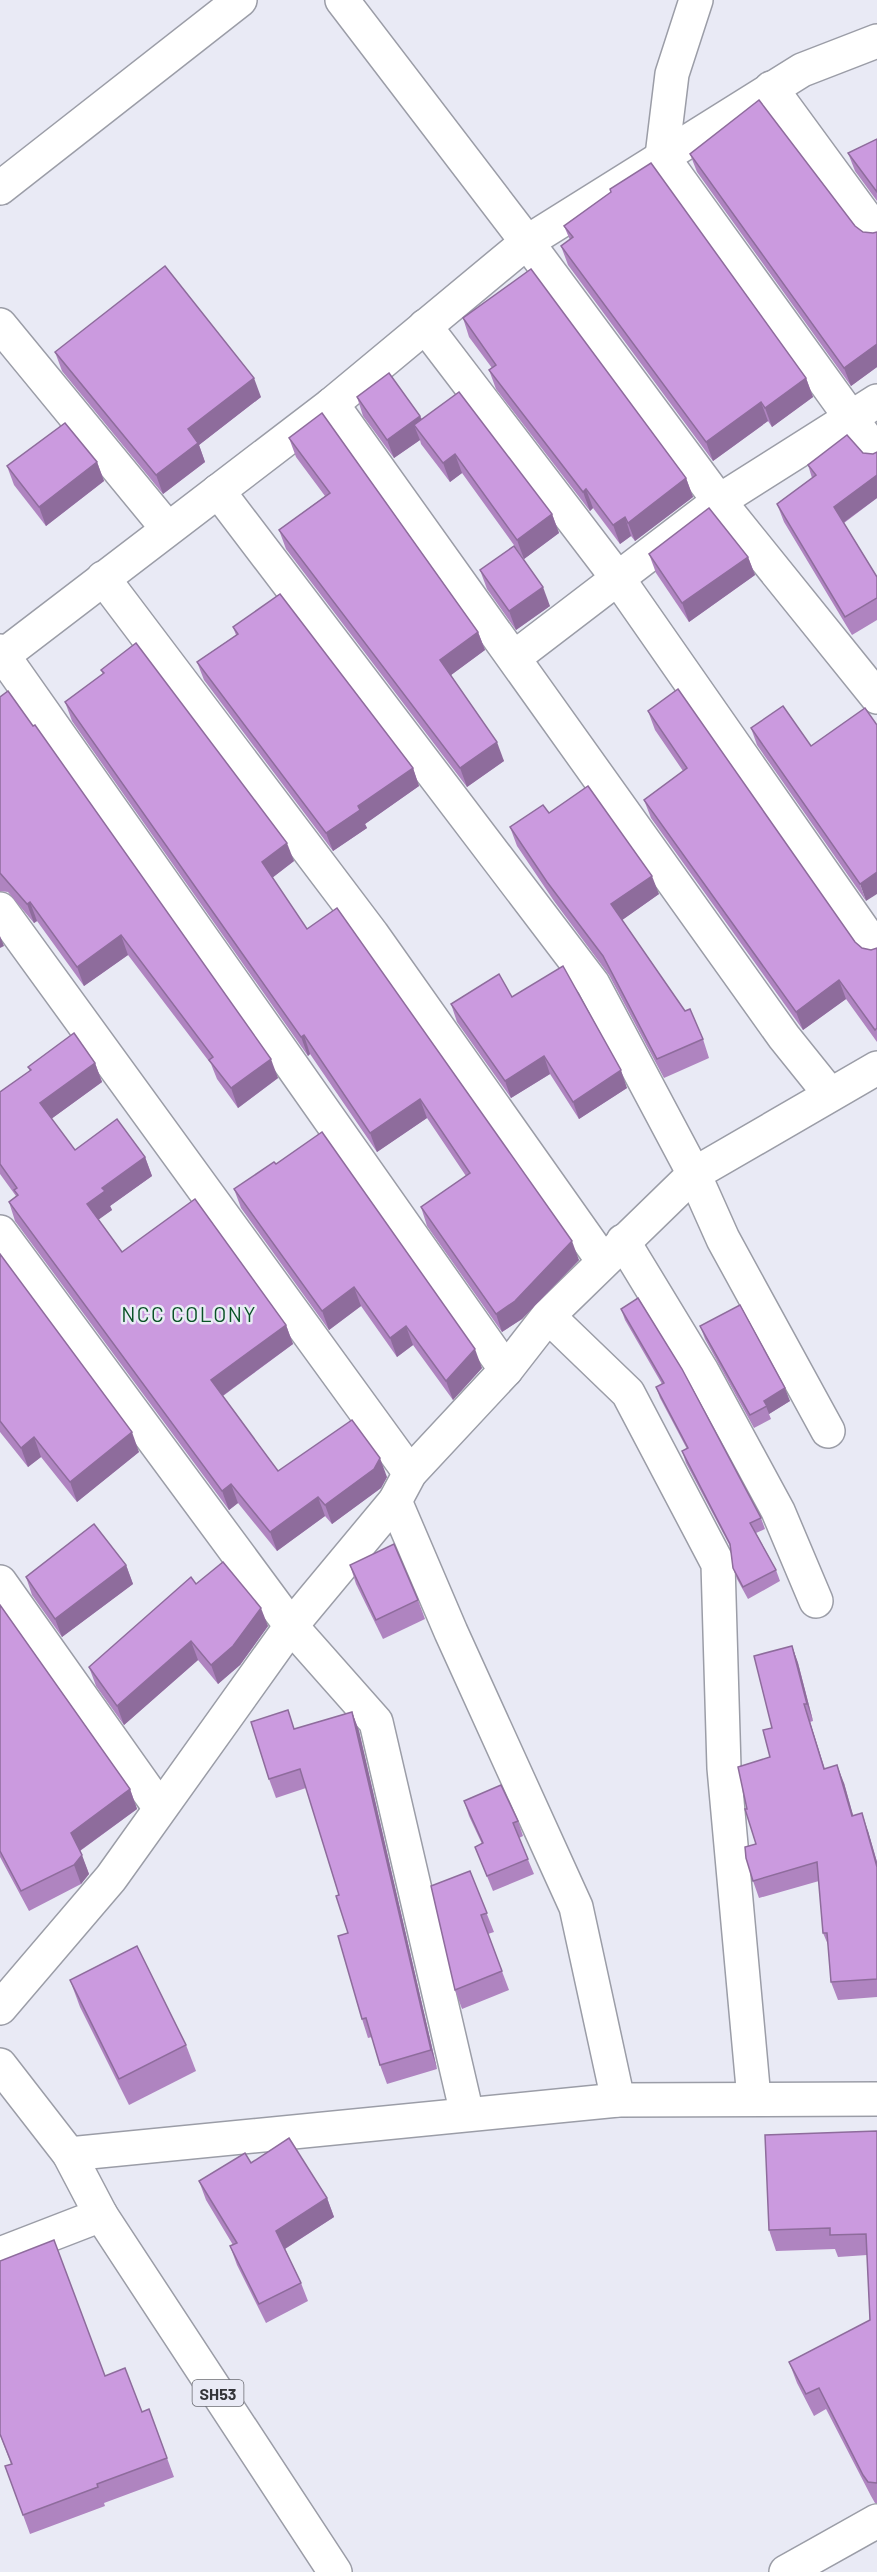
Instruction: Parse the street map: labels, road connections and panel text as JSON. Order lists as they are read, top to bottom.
{
  "streets": {
    "street": ["SH53"]
  },
  "districts": ["NCC COLONY"]
}
